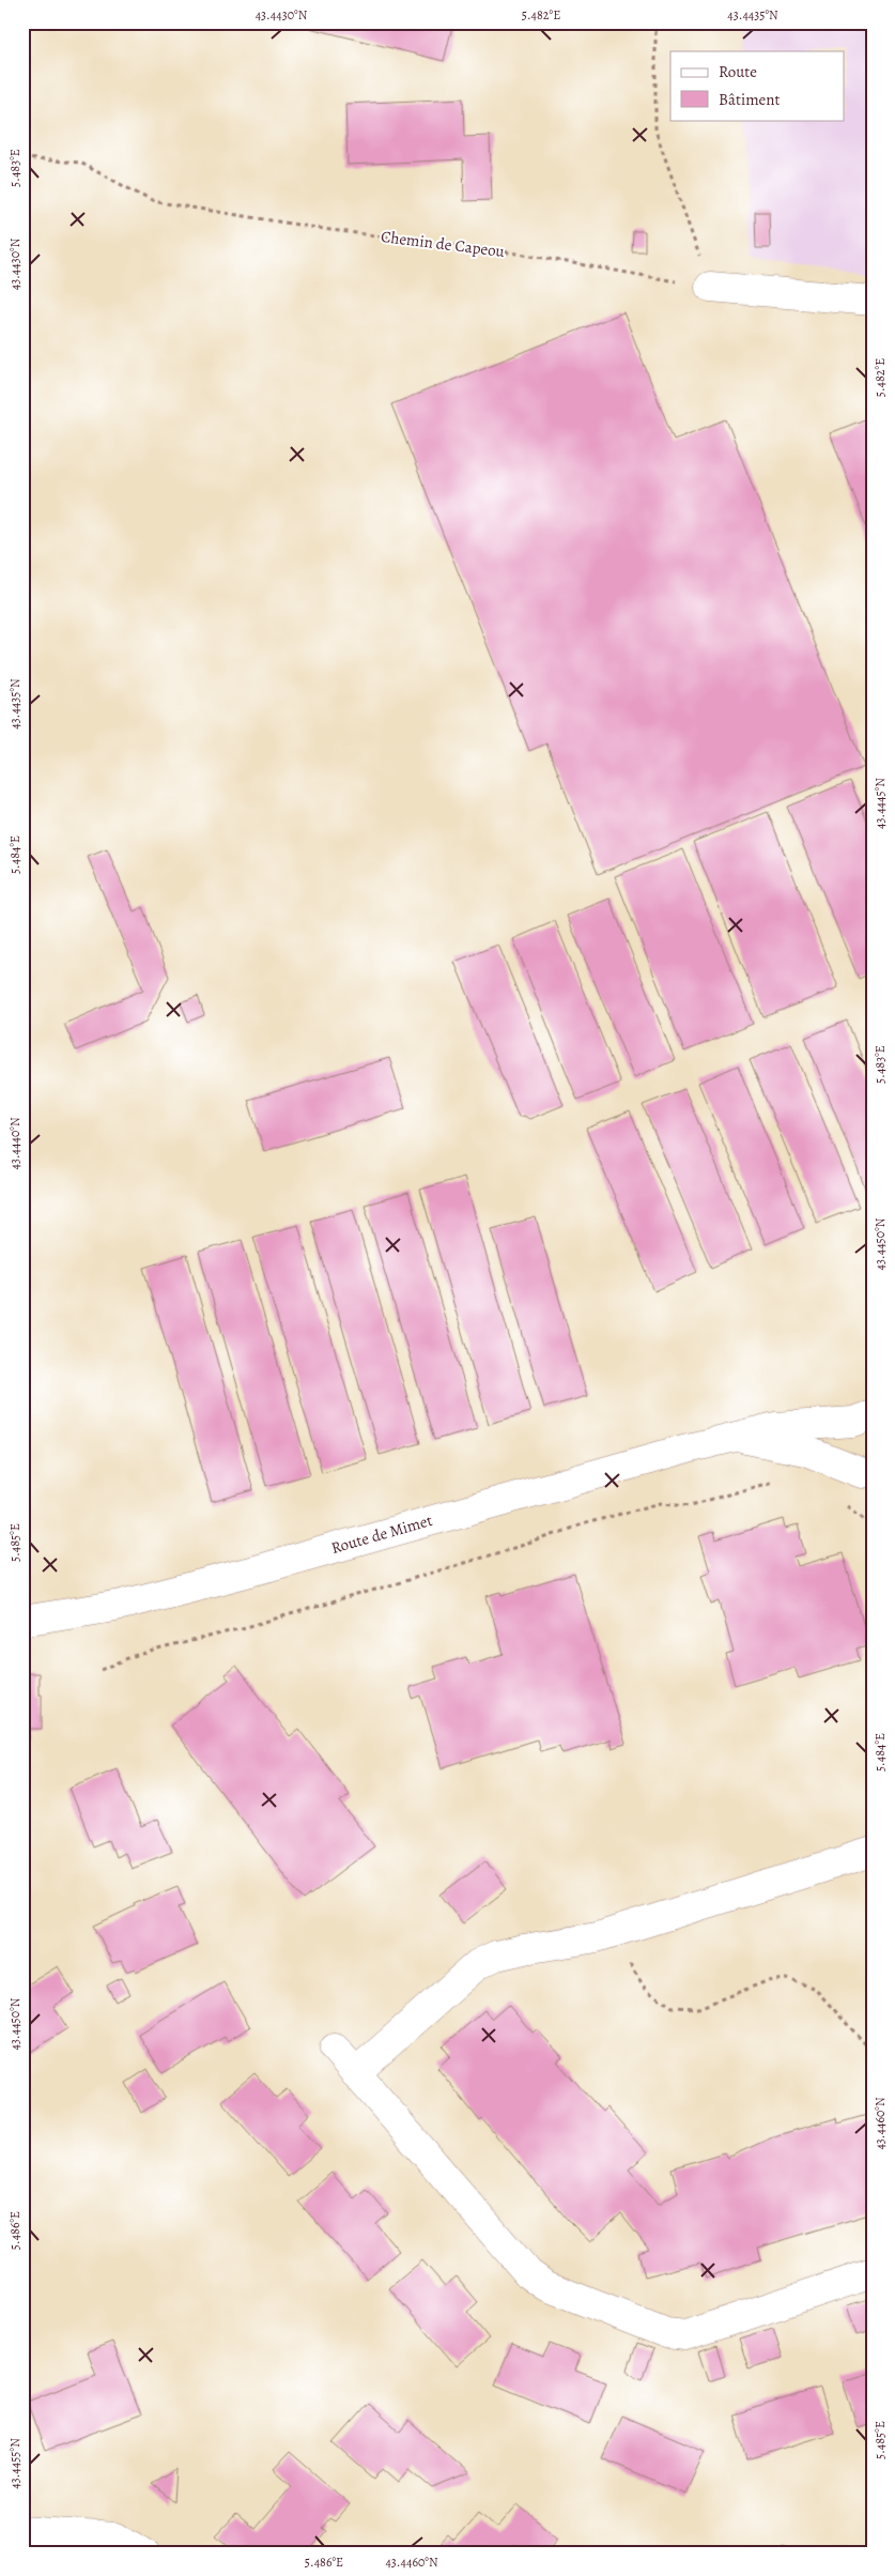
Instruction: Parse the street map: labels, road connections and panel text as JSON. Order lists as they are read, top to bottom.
{
  "streets": {
    "street": ["Route de Mimet"],
    "path": ["Chemin de Capeou"]
  },
  "legend": ["Route", "Bâtiment"],
  "coordinates": [
    "43.4430°N",
    "5.482°E",
    "43.4435°N",
    "5.483°E",
    "43.4445°N",
    "5.484°E",
    "43.4440°N",
    "43.4450°N",
    "5.485°E",
    "43.4460°N",
    "5.486°E",
    "43.4455°N"
  ]
}
